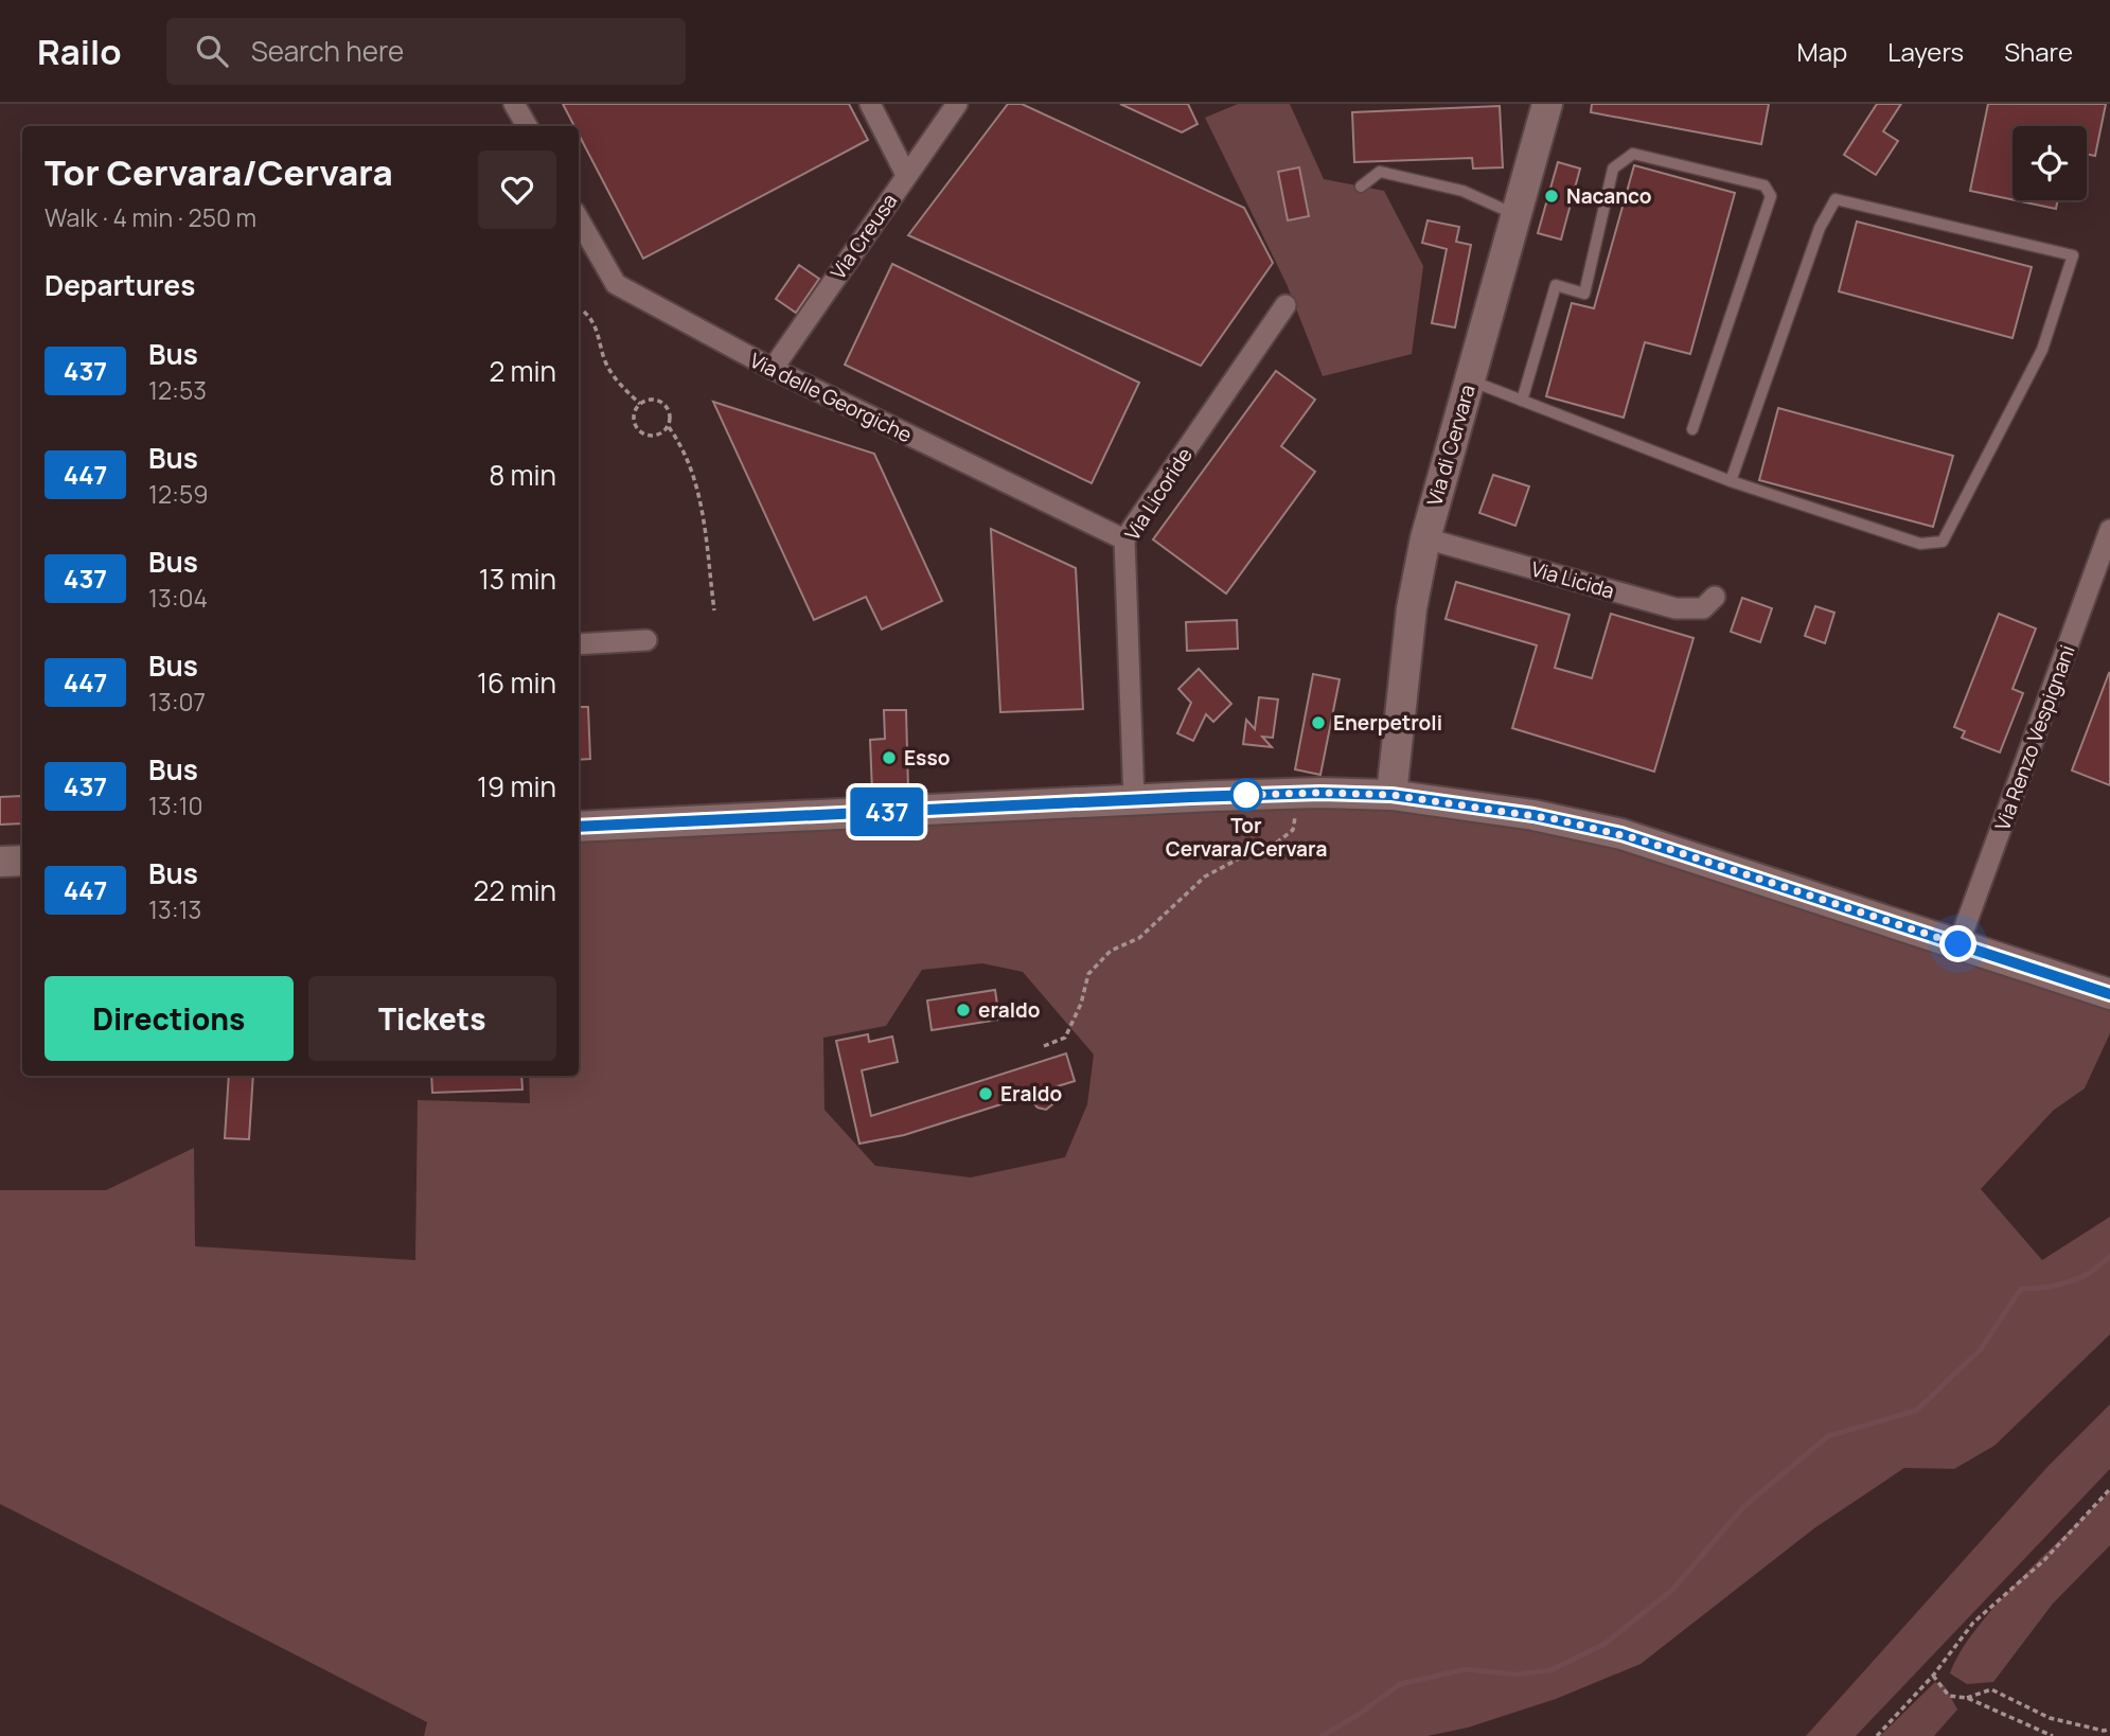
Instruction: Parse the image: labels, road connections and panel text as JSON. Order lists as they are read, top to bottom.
{
  "streets": {
    "street": [
      "Via Creusa",
      "Via delle Georgiche",
      "Via di Cervara",
      "Via Licoride",
      "Via Licida",
      "Via Renzo Vespignani"
    ]
  },
  "crossings": [
    ["Via Creusa", "Via delle Georgiche"],
    ["Via delle Georgiche", "Via Licoride"],
    ["Via di Cervara", "Via Licida"]
  ],
  "places": [
    "Nacanco",
    "Enerpetroli",
    "Esso",
    "Tor Cervara/Cervara",
    "eraldo",
    "Eraldo"
  ],
  "lines": ["bus line 437"],
  "page": {
    "header": "Railo",
    "search": "Search here",
    "nav": ["Map", "Layers", "Share"],
    "on_map": "437",
    "heading": [
      ["Tor Cervara/Cervara", "Walk · 4 min · 250 m"],
      "Departures"
    ],
    "list": [
      {
        "mark": "437",
        "name": "Bus",
        "note": "12:53",
        "value": "2 min"
      },
      {
        "mark": "447",
        "name": "Bus",
        "note": "12:59",
        "value": "8 min"
      },
      {
        "mark": "437",
        "name": "Bus",
        "note": "13:04",
        "value": "13 min"
      },
      {
        "mark": "447",
        "name": "Bus",
        "note": "13:07",
        "value": "16 min"
      },
      {
        "mark": "437",
        "name": "Bus",
        "note": "13:10",
        "value": "19 min"
      },
      {
        "mark": "447",
        "name": "Bus",
        "note": "13:13",
        "value": "22 min"
      }
    ],
    "buttons": ["Directions", "Tickets"]
  }
}
